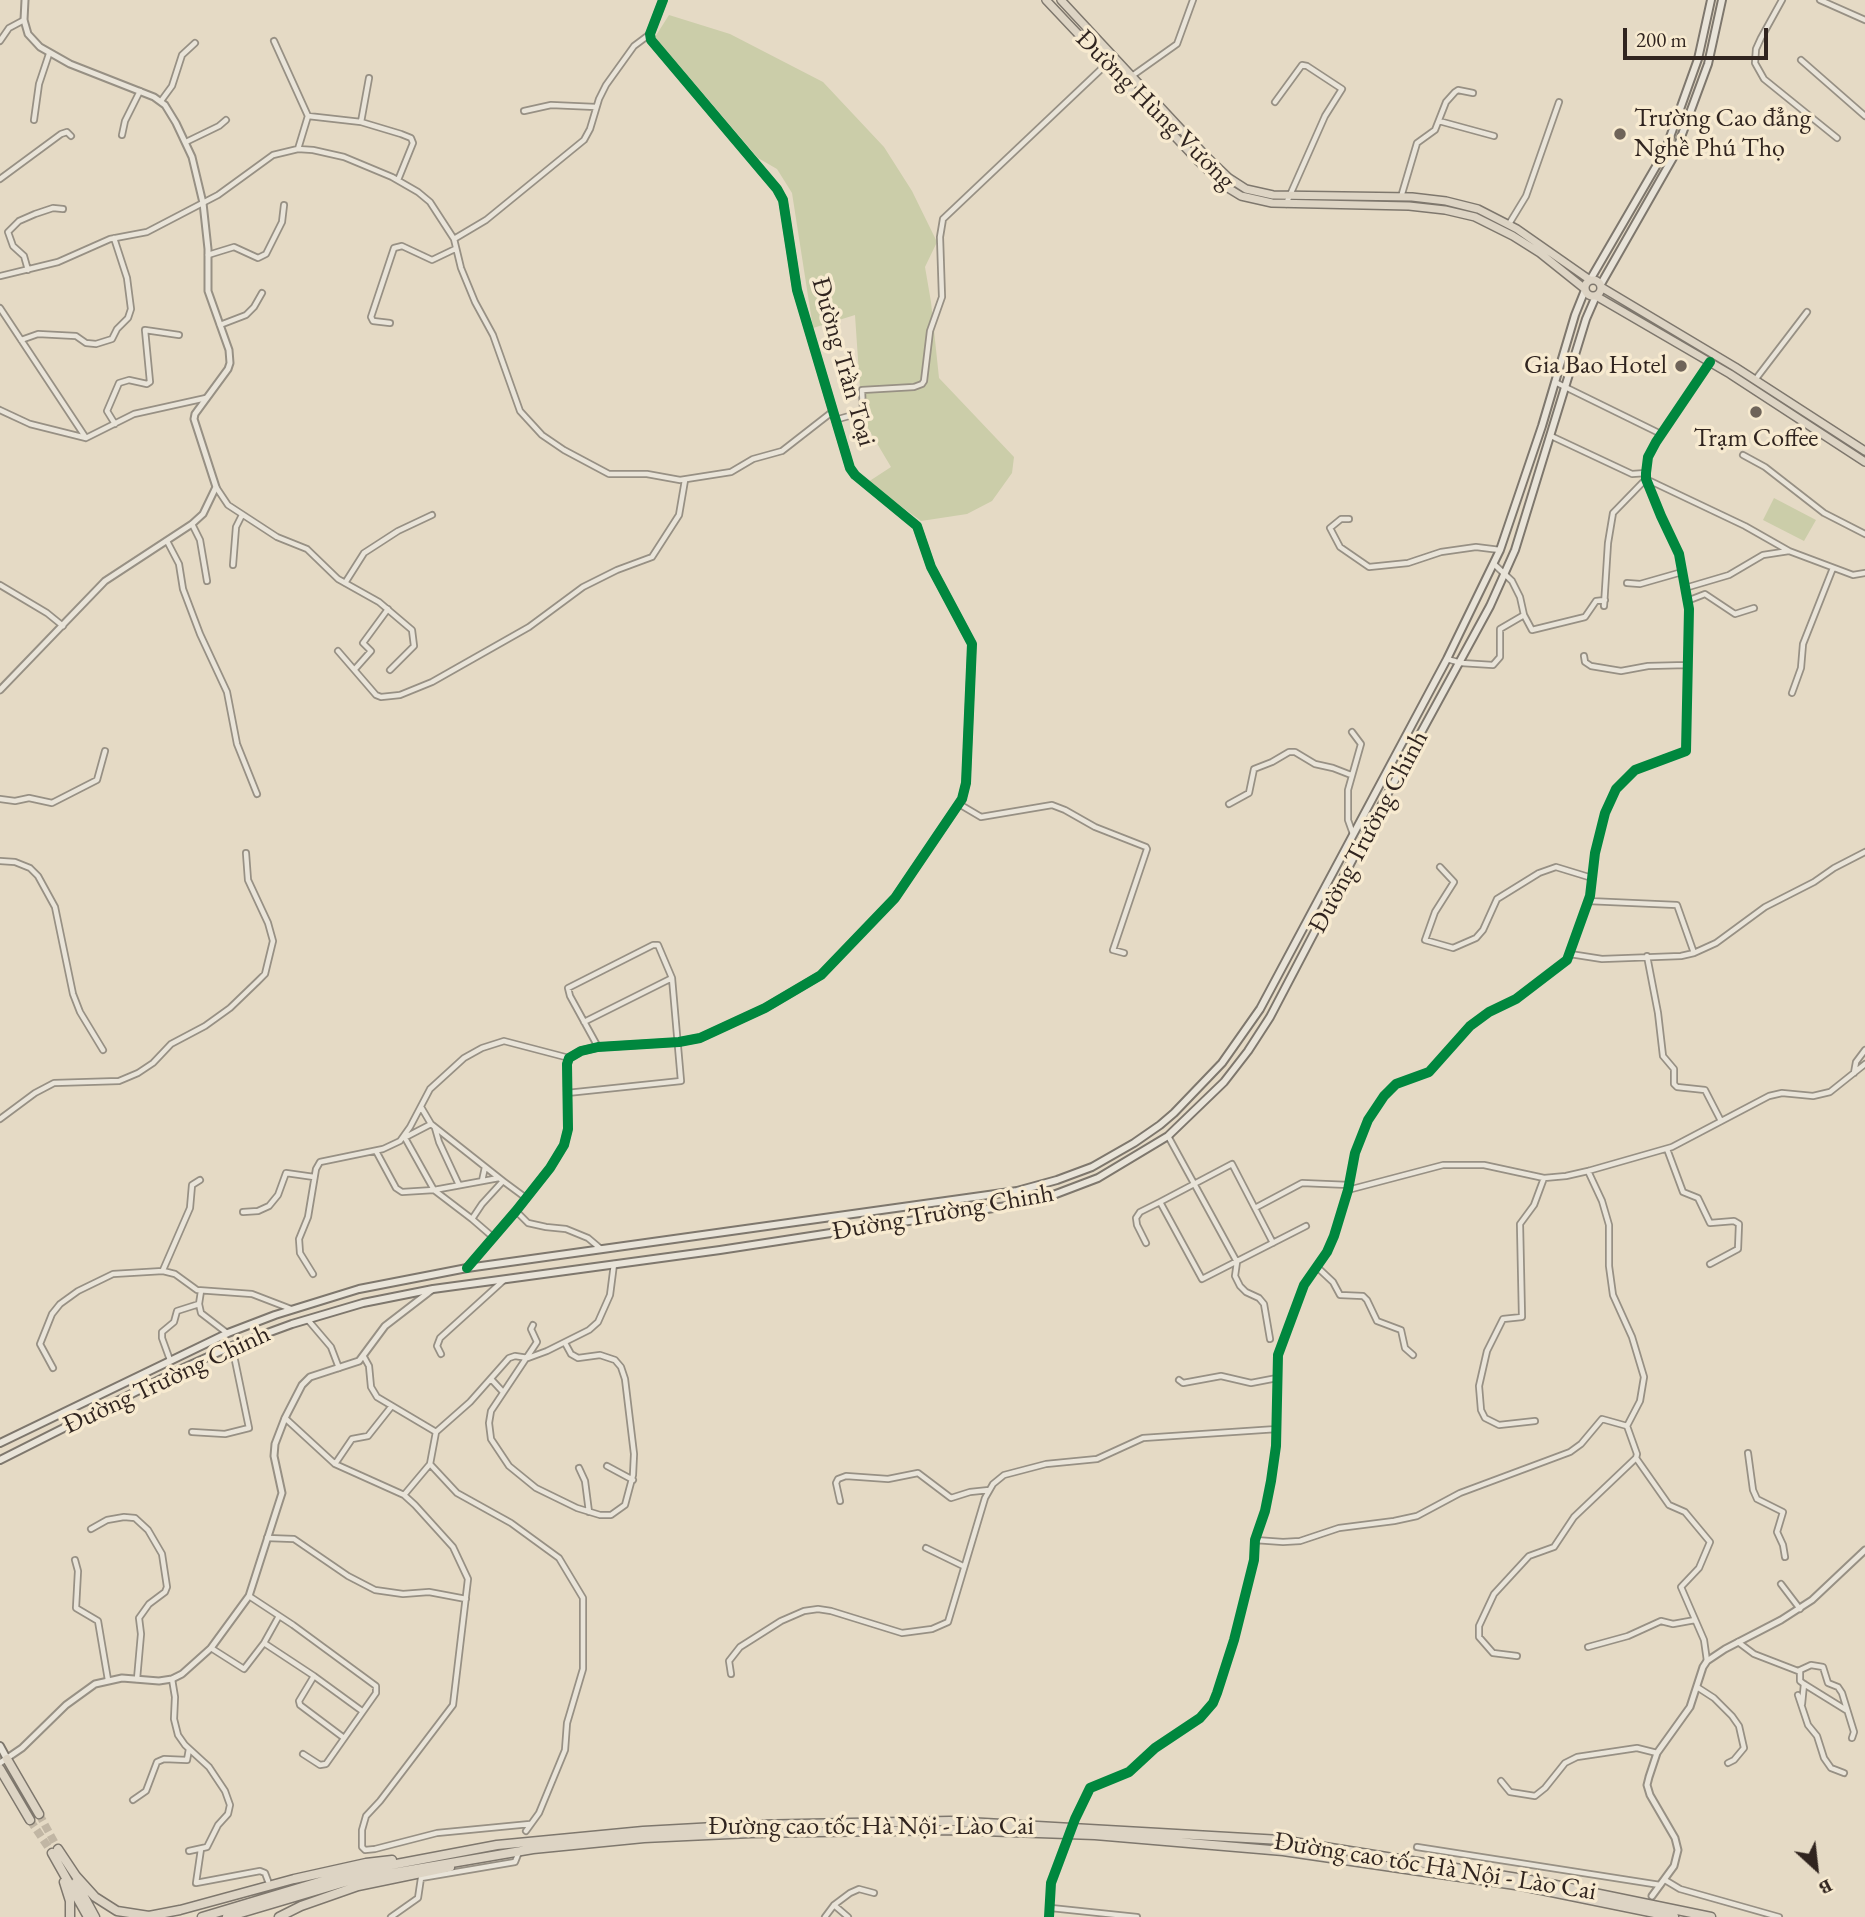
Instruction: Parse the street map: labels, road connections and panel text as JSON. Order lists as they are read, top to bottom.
{
  "streets": {
    "highway": ["Đường Hùng Vương", "Đường cao tốc Hà Nội - Lào Cai"],
    "main road": ["Đường Trường Chinh"],
    "street": ["Đường Trần Toại"]
  },
  "crossings": [
    ["Đường Hùng Vương", "Đường Trường Chinh"]
  ],
  "places": ["Trường Cao đẳng Nghề Phú Thọ", "Gia Bao Hotel", "Trạm Coffee"],
  "scale_bar": "200 m",
  "north": "bottom right"
}
